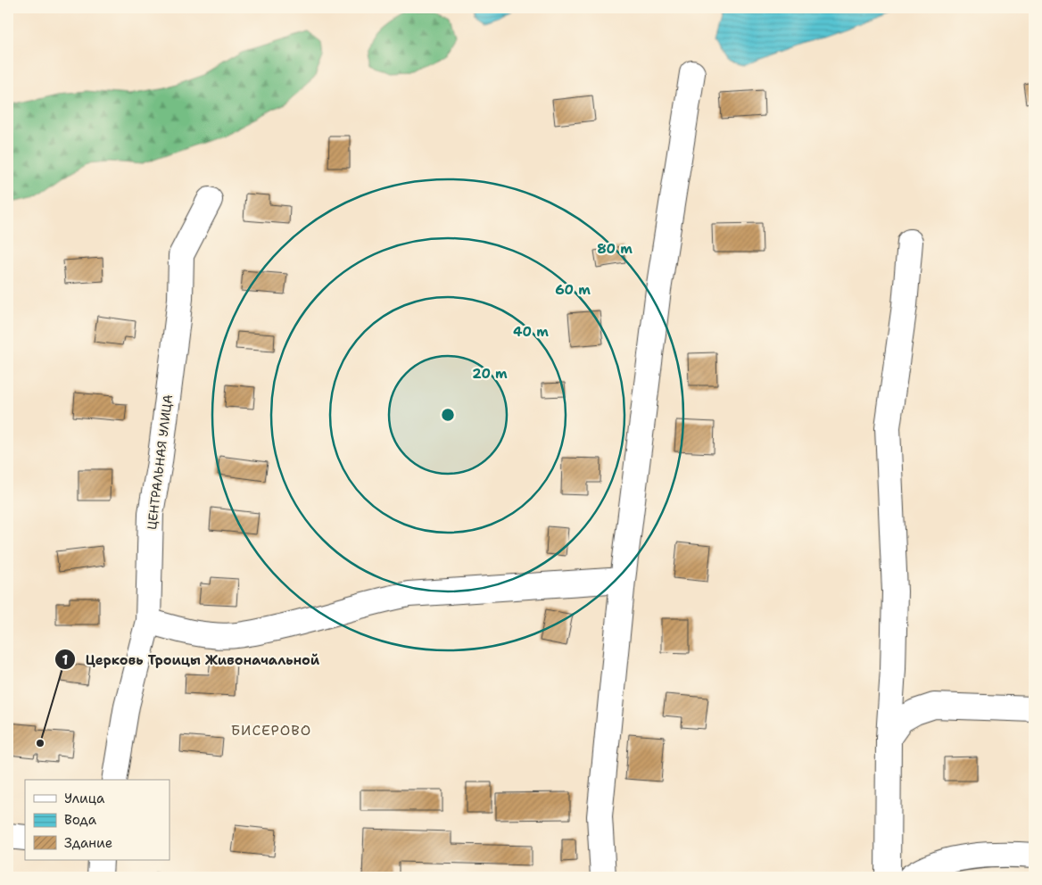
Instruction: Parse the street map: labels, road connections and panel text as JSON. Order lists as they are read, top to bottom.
{
  "streets": {
    "street": ["ЦЕНТРАЛЬНАЯ УЛИЦА"]
  },
  "districts": ["БИСЕРОВО"],
  "places": ["Церковь Троицы Живоначальной"],
  "legend": ["Улица", "Вода", "Здание"],
  "rings": [
    "80 m",
    "60 m",
    "40 m",
    "20 m"
  ]
}
